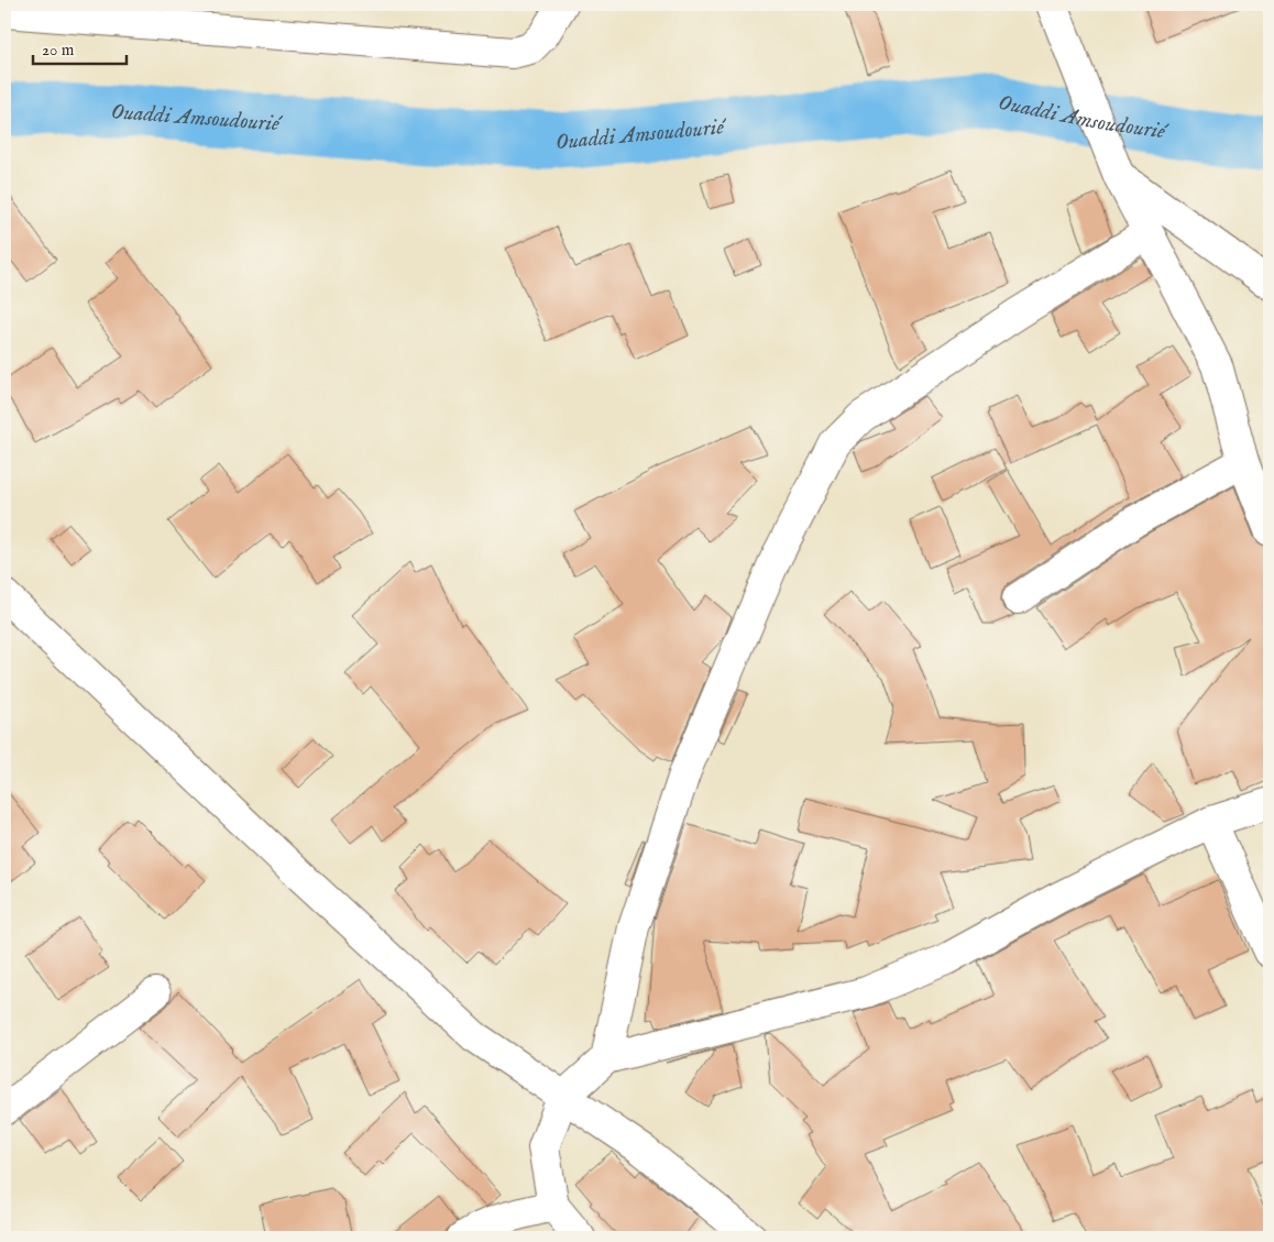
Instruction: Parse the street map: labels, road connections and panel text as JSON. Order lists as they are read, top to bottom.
{
  "water": ["Ouaddi Amsoudourié"],
  "scale_bar": "20 m"
}
